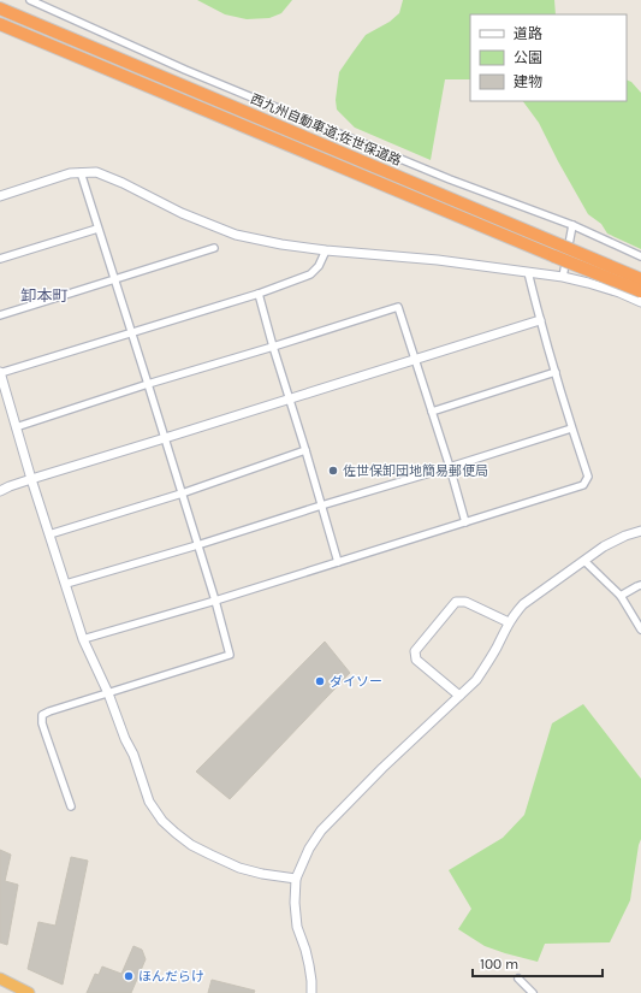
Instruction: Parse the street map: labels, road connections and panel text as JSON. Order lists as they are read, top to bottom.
{
  "streets": {
    "highway": ["西九州自動車道;佐世保道路"]
  },
  "districts": ["卸本町"],
  "places": ["佐世保卸団地簡易郵便局", "ダイソー", "ほんだらけ"],
  "legend": ["道路", "公園", "建物"],
  "scale_bar": "100 m"
}
